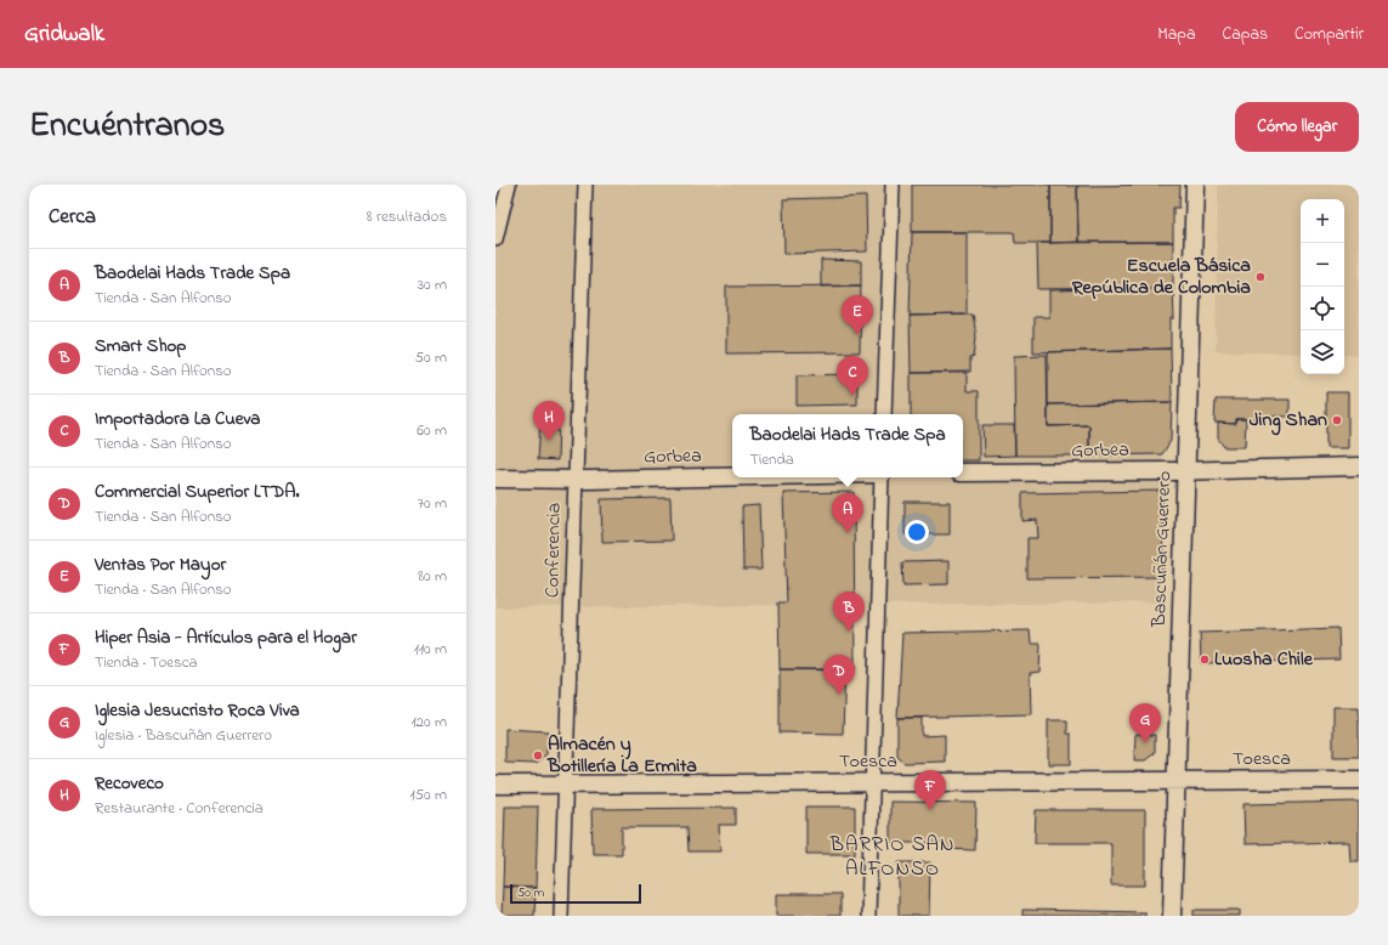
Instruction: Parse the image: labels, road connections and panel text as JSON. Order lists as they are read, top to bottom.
{
  "streets": {
    "street": [
      "Gorbea",
      "Bascuñán Guerrero",
      "Conferencia",
      "Toesca"
    ]
  },
  "crossings": [
    ["Gorbea", "Bascuñán Guerrero"],
    ["Gorbea", "Conferencia"],
    ["Bascuñán Guerrero", "Toesca"],
    ["Conferencia", "Toesca"]
  ],
  "districts": ["BARRIO SAN ALFONSO"],
  "places": [
    "Escuela Básica República de Colombia",
    "Jing Shan",
    "Luosha Chile",
    "Almacén y Botillería La Ermita"
  ],
  "scale_bar": "50 m",
  "page": {
    "header": "Gridwalk",
    "nav": ["Mapa", "Capas", "Compartir"],
    "title": "Encuéntranos",
    "buttons": "Cómo llegar",
    "heading": ["Cerca", "8 resultados"],
    "map_buttons": ["+", "−"],
    "list": [
      {
        "mark": "A",
        "name": "Baodelai Hads Trade Spa",
        "note": "Tienda · San Alfonso",
        "value": "30 m"
      },
      {
        "mark": "B",
        "name": "Smart Shop",
        "note": "Tienda · San Alfonso",
        "value": "50 m"
      },
      {
        "mark": "C",
        "name": "Importadora La Cueva",
        "note": "Tienda · San Alfonso",
        "value": "60 m"
      },
      {
        "mark": "D",
        "name": "Commercial Superior LTDA.",
        "note": "Tienda · San Alfonso",
        "value": "70 m"
      },
      {
        "mark": "E",
        "name": "Ventas Por Mayor",
        "note": "Tienda · San Alfonso",
        "value": "80 m"
      },
      {
        "mark": "F",
        "name": "Hiper Asia - Artículos para el Hogar",
        "note": "Tienda · Toesca",
        "value": "110 m"
      },
      {
        "mark": "G",
        "name": "Iglesia Jesucristo Roca Viva",
        "note": "Iglesia · Bascuñán Guerrero",
        "value": "120 m"
      },
      {
        "mark": "H",
        "name": "Recoveco",
        "note": "Restaurante · Conferencia",
        "value": "150 m"
      }
    ],
    "pins": [
      "E",
      "C",
      "H",
      "A",
      "B",
      "D",
      "G",
      "F"
    ],
    "popup": ["Baodelai Hads Trade Spa", "Tienda"],
    "scale": "50 m"
  }
}
